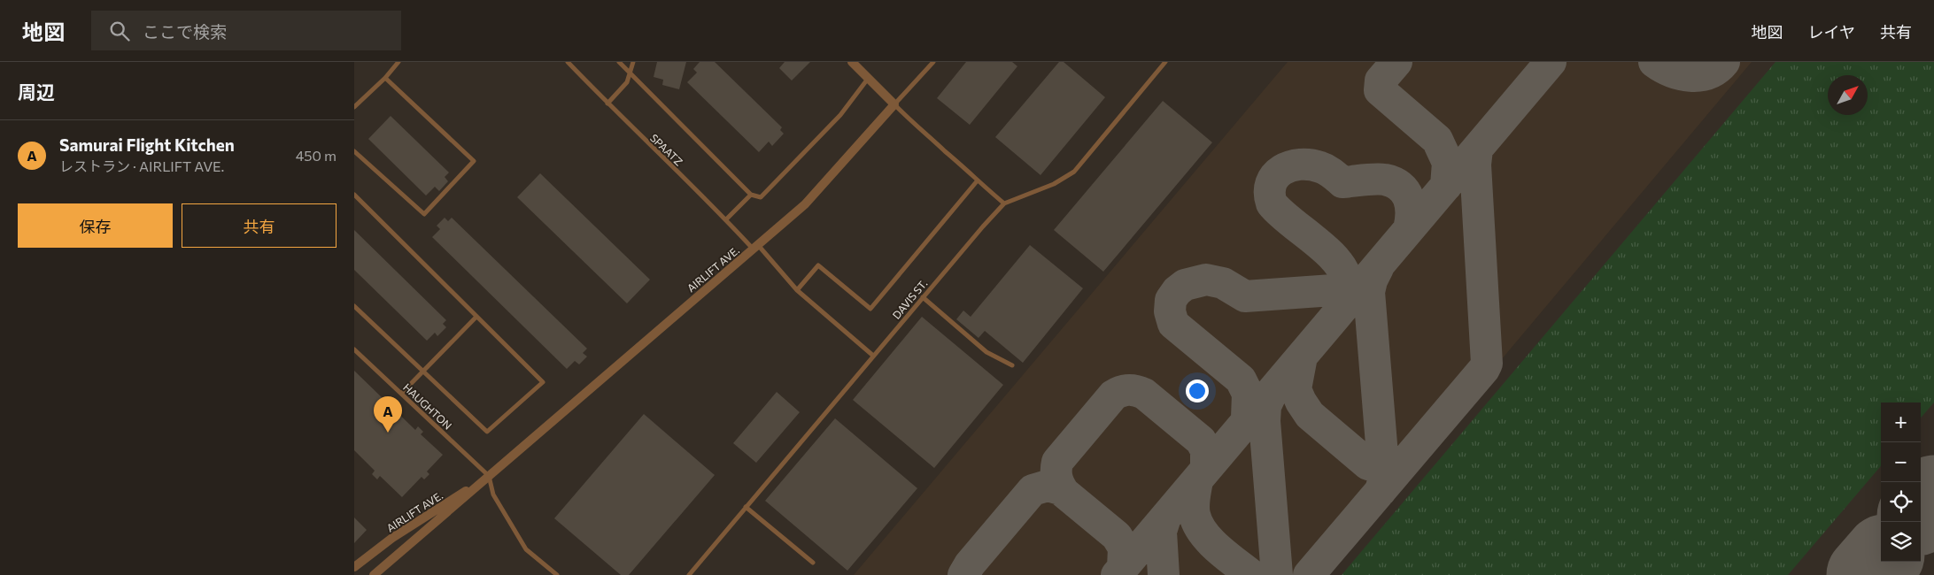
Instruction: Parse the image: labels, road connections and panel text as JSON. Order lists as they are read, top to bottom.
{
  "streets": {
    "street": ["AIRLIFT AVE."],
    "lane": ["SPAATZ", "DAVIS ST.", "HAUGHTON"]
  },
  "crossings": [
    ["SPAATZ", "AIRLIFT AVE."],
    ["SPAATZ", "DAVIS ST."],
    ["AIRLIFT AVE.", "HAUGHTON"]
  ],
  "north": "top right",
  "page": {
    "header": "地図",
    "search": "ここで検索",
    "nav": ["地図", "レイヤ", "共有"],
    "heading": "周辺",
    "list": [
      {
        "mark": "A",
        "name": "Samurai Flight Kitchen",
        "note": "レストラン · AIRLIFT AVE.",
        "value": "450 m"
      }
    ],
    "buttons": ["保存", "共有"],
    "pins": "A",
    "map_buttons": ["+", "−"]
  }
}
